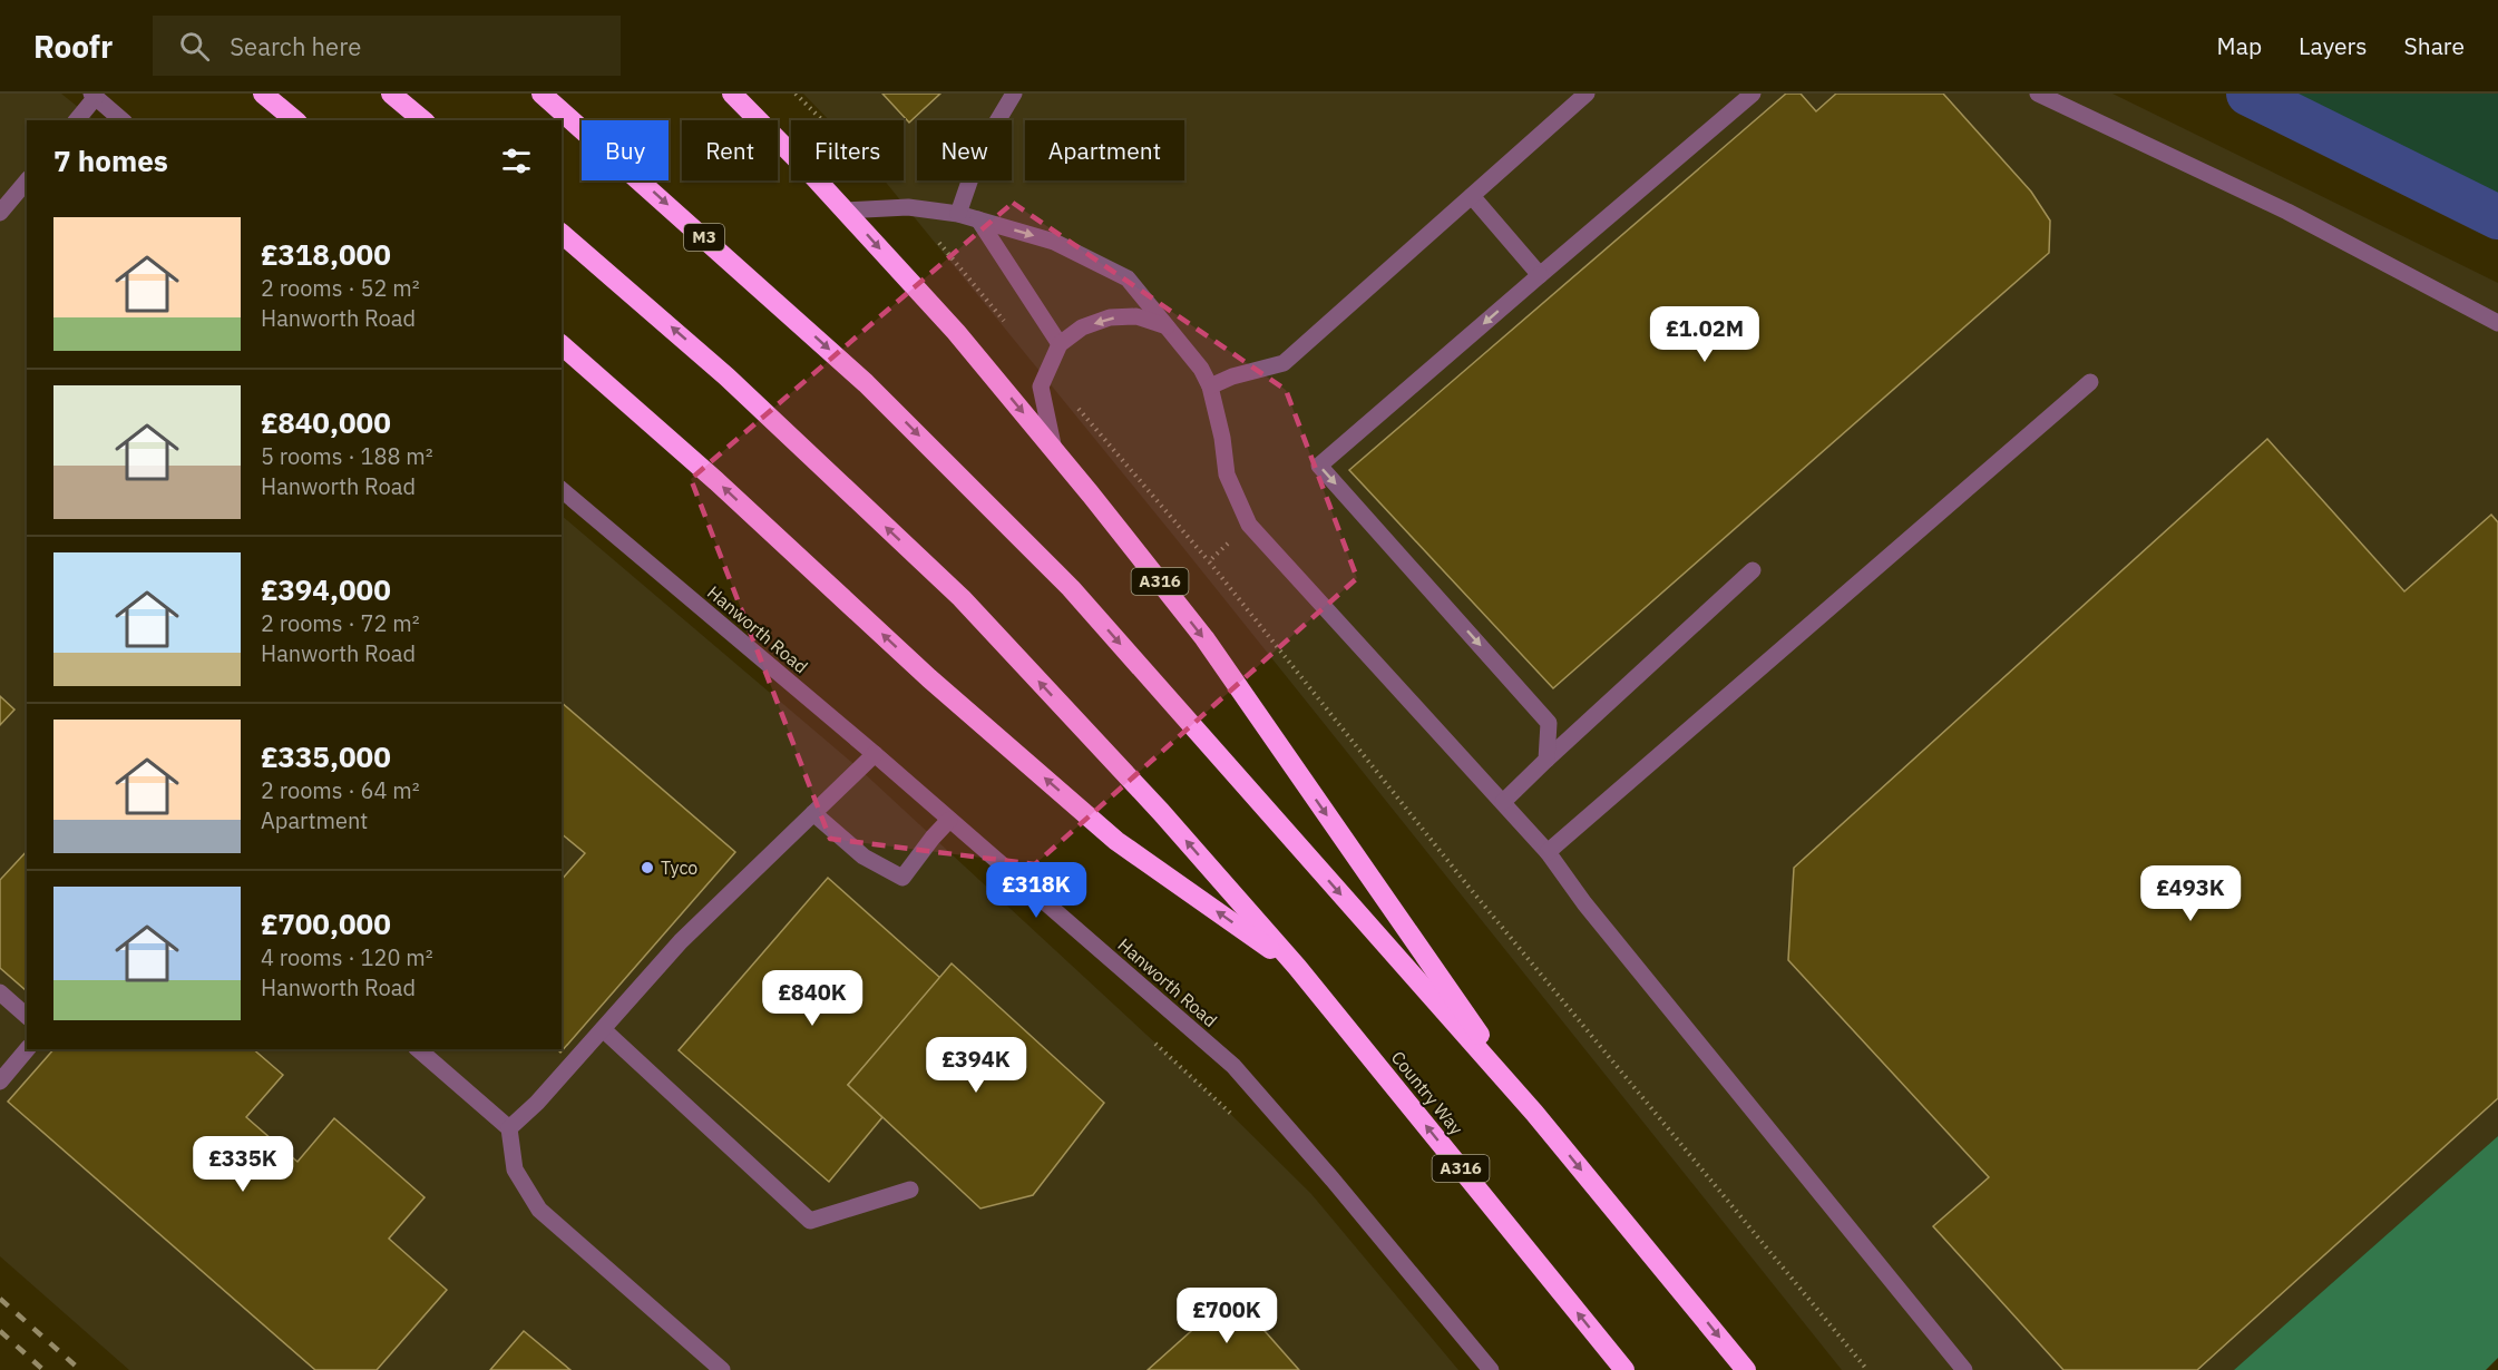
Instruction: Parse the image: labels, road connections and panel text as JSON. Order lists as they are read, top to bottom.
{
  "streets": {
    "highway": ["M3", "A316", "Country Way"],
    "street": ["Hanworth Road"]
  },
  "crossings": [
    ["M3", "A316"],
    ["A316", "Country Way"]
  ],
  "places": ["Tyco"],
  "page": {
    "header": "Roofr",
    "search": "Search here",
    "nav": ["Map", "Layers", "Share"],
    "chip": [
      "Buy",
      "Rent",
      "Filters",
      "New",
      "Apartment"
    ],
    "heading": "7 homes",
    "list": [
      {
        "name": "£318,000",
        "note": "2 rooms · 52 m² · Hanworth Road"
      },
      {
        "name": "£840,000",
        "note": "5 rooms · 188 m² · Hanworth Road"
      },
      {
        "name": "£394,000",
        "note": "2 rooms · 72 m² · Hanworth Road"
      },
      {
        "name": "£335,000",
        "note": "2 rooms · 64 m² · Apartment"
      },
      {
        "name": "£700,000",
        "note": "4 rooms · 120 m² · Hanworth Road"
      }
    ],
    "price": [
      "£1.02M",
      "£318K",
      "£493K",
      "£840K",
      "£394K",
      "£335K",
      "£700K"
    ]
  }
}
